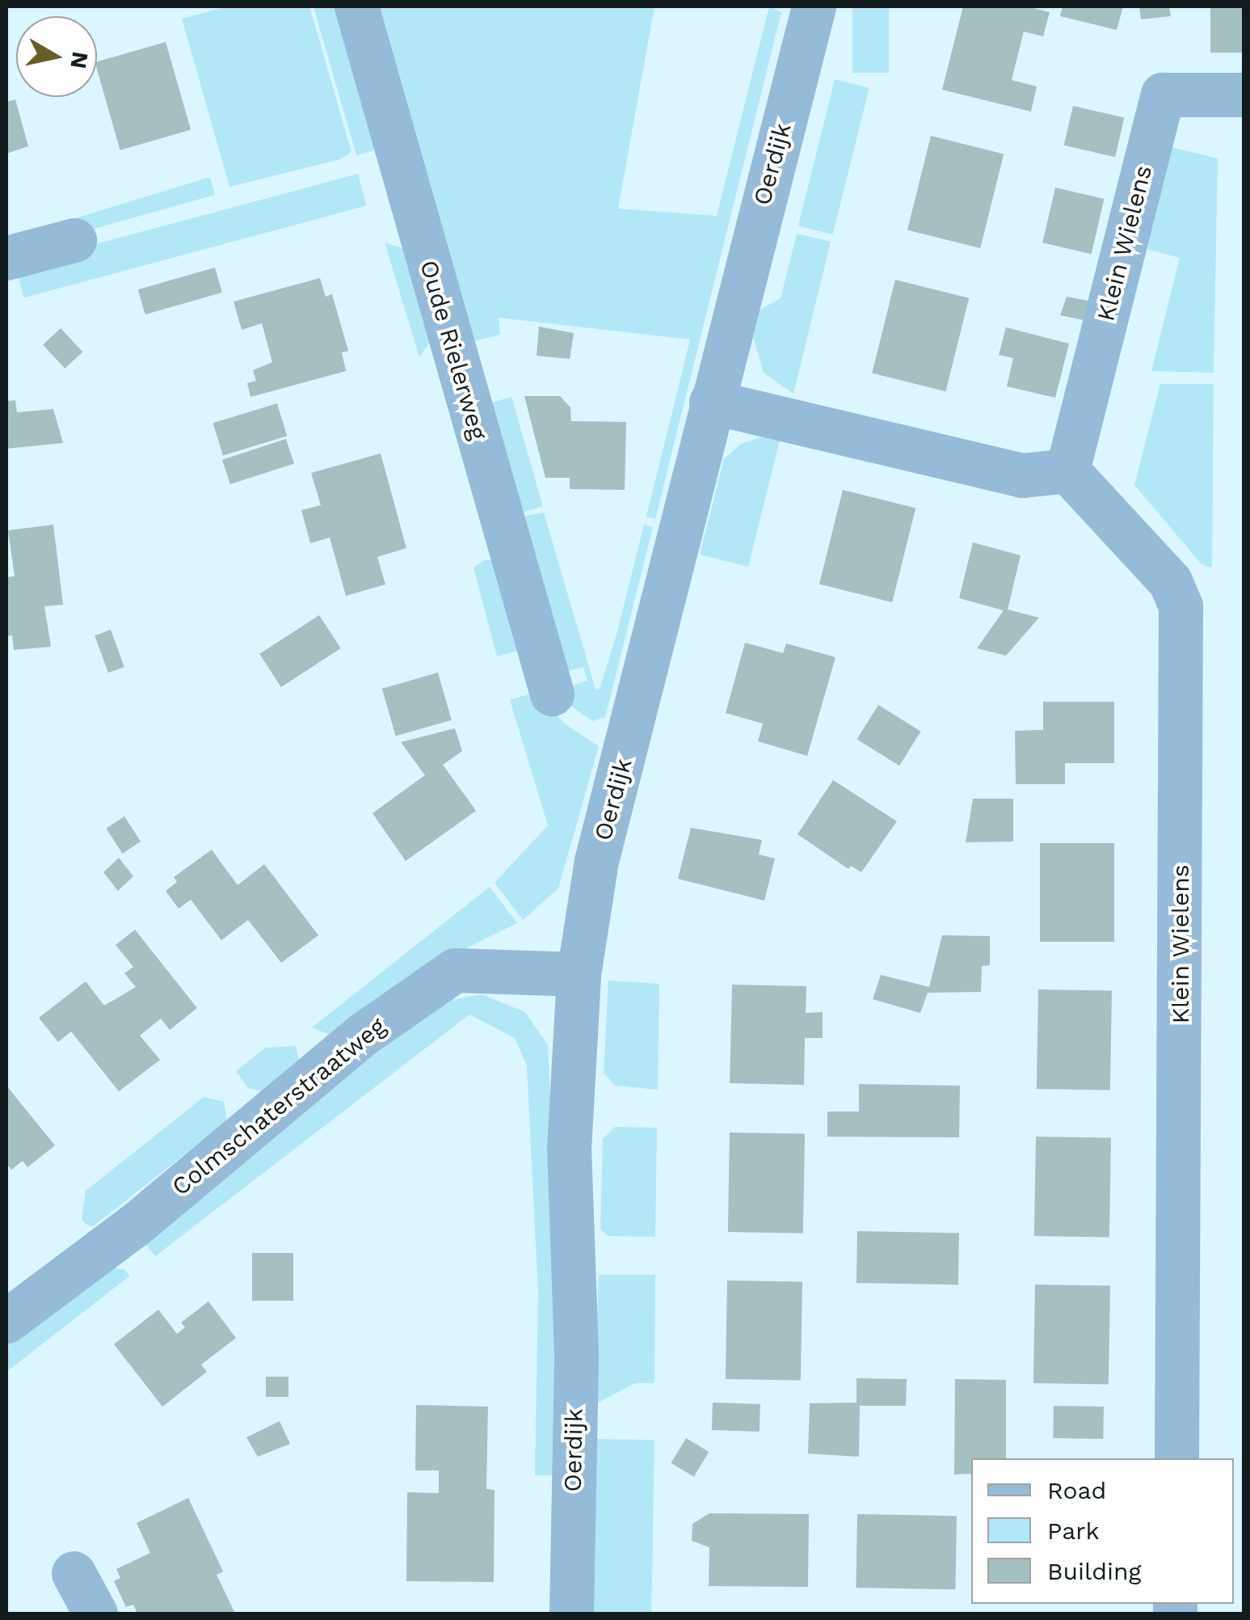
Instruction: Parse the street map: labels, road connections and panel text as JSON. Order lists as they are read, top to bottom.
{
  "streets": {
    "street": [
      "Oerdijk",
      "Klein Wielens",
      "Oude Rielerweg",
      "Colmschaterstraatweg"
    ]
  },
  "crossings": [
    ["Oerdijk", "Colmschaterstraatweg"]
  ],
  "legend": ["Road", "Park", "Building"],
  "north": "right"
}
